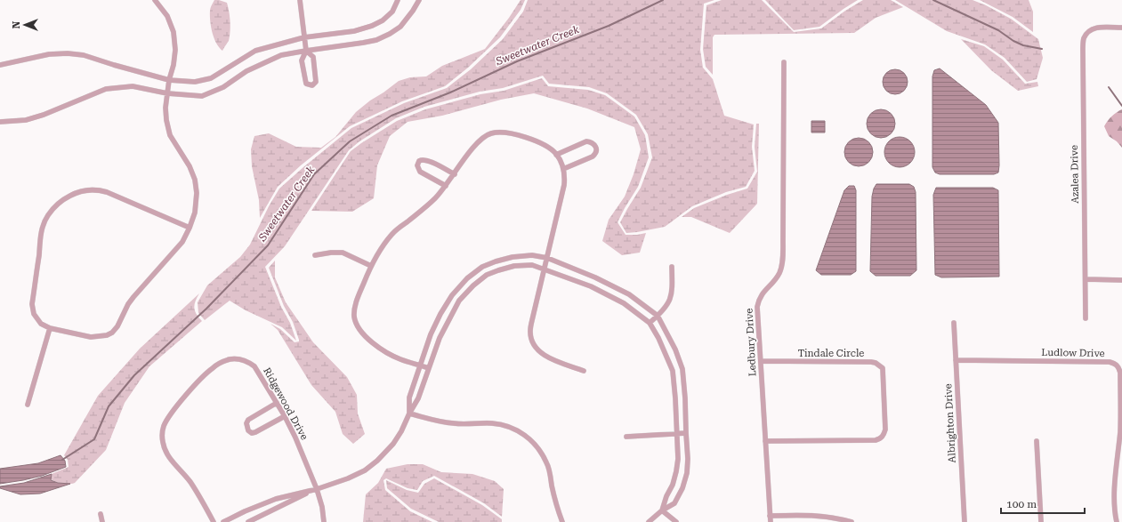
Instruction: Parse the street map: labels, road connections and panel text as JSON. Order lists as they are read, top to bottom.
{
  "streets": {
    "street": [
      "Azalea Drive",
      "Ledbury Drive",
      "Tindale Circle",
      "Ludlow Drive",
      "Ridgewood Drive",
      "Albrighton Drive"
    ]
  },
  "crossings": [
    ["Ledbury Drive", "Tindale Circle"],
    ["Ludlow Drive", "Albrighton Drive"]
  ],
  "water": ["Sweetwater Creek"],
  "scale_bar": "100 m",
  "north": "left"
}
